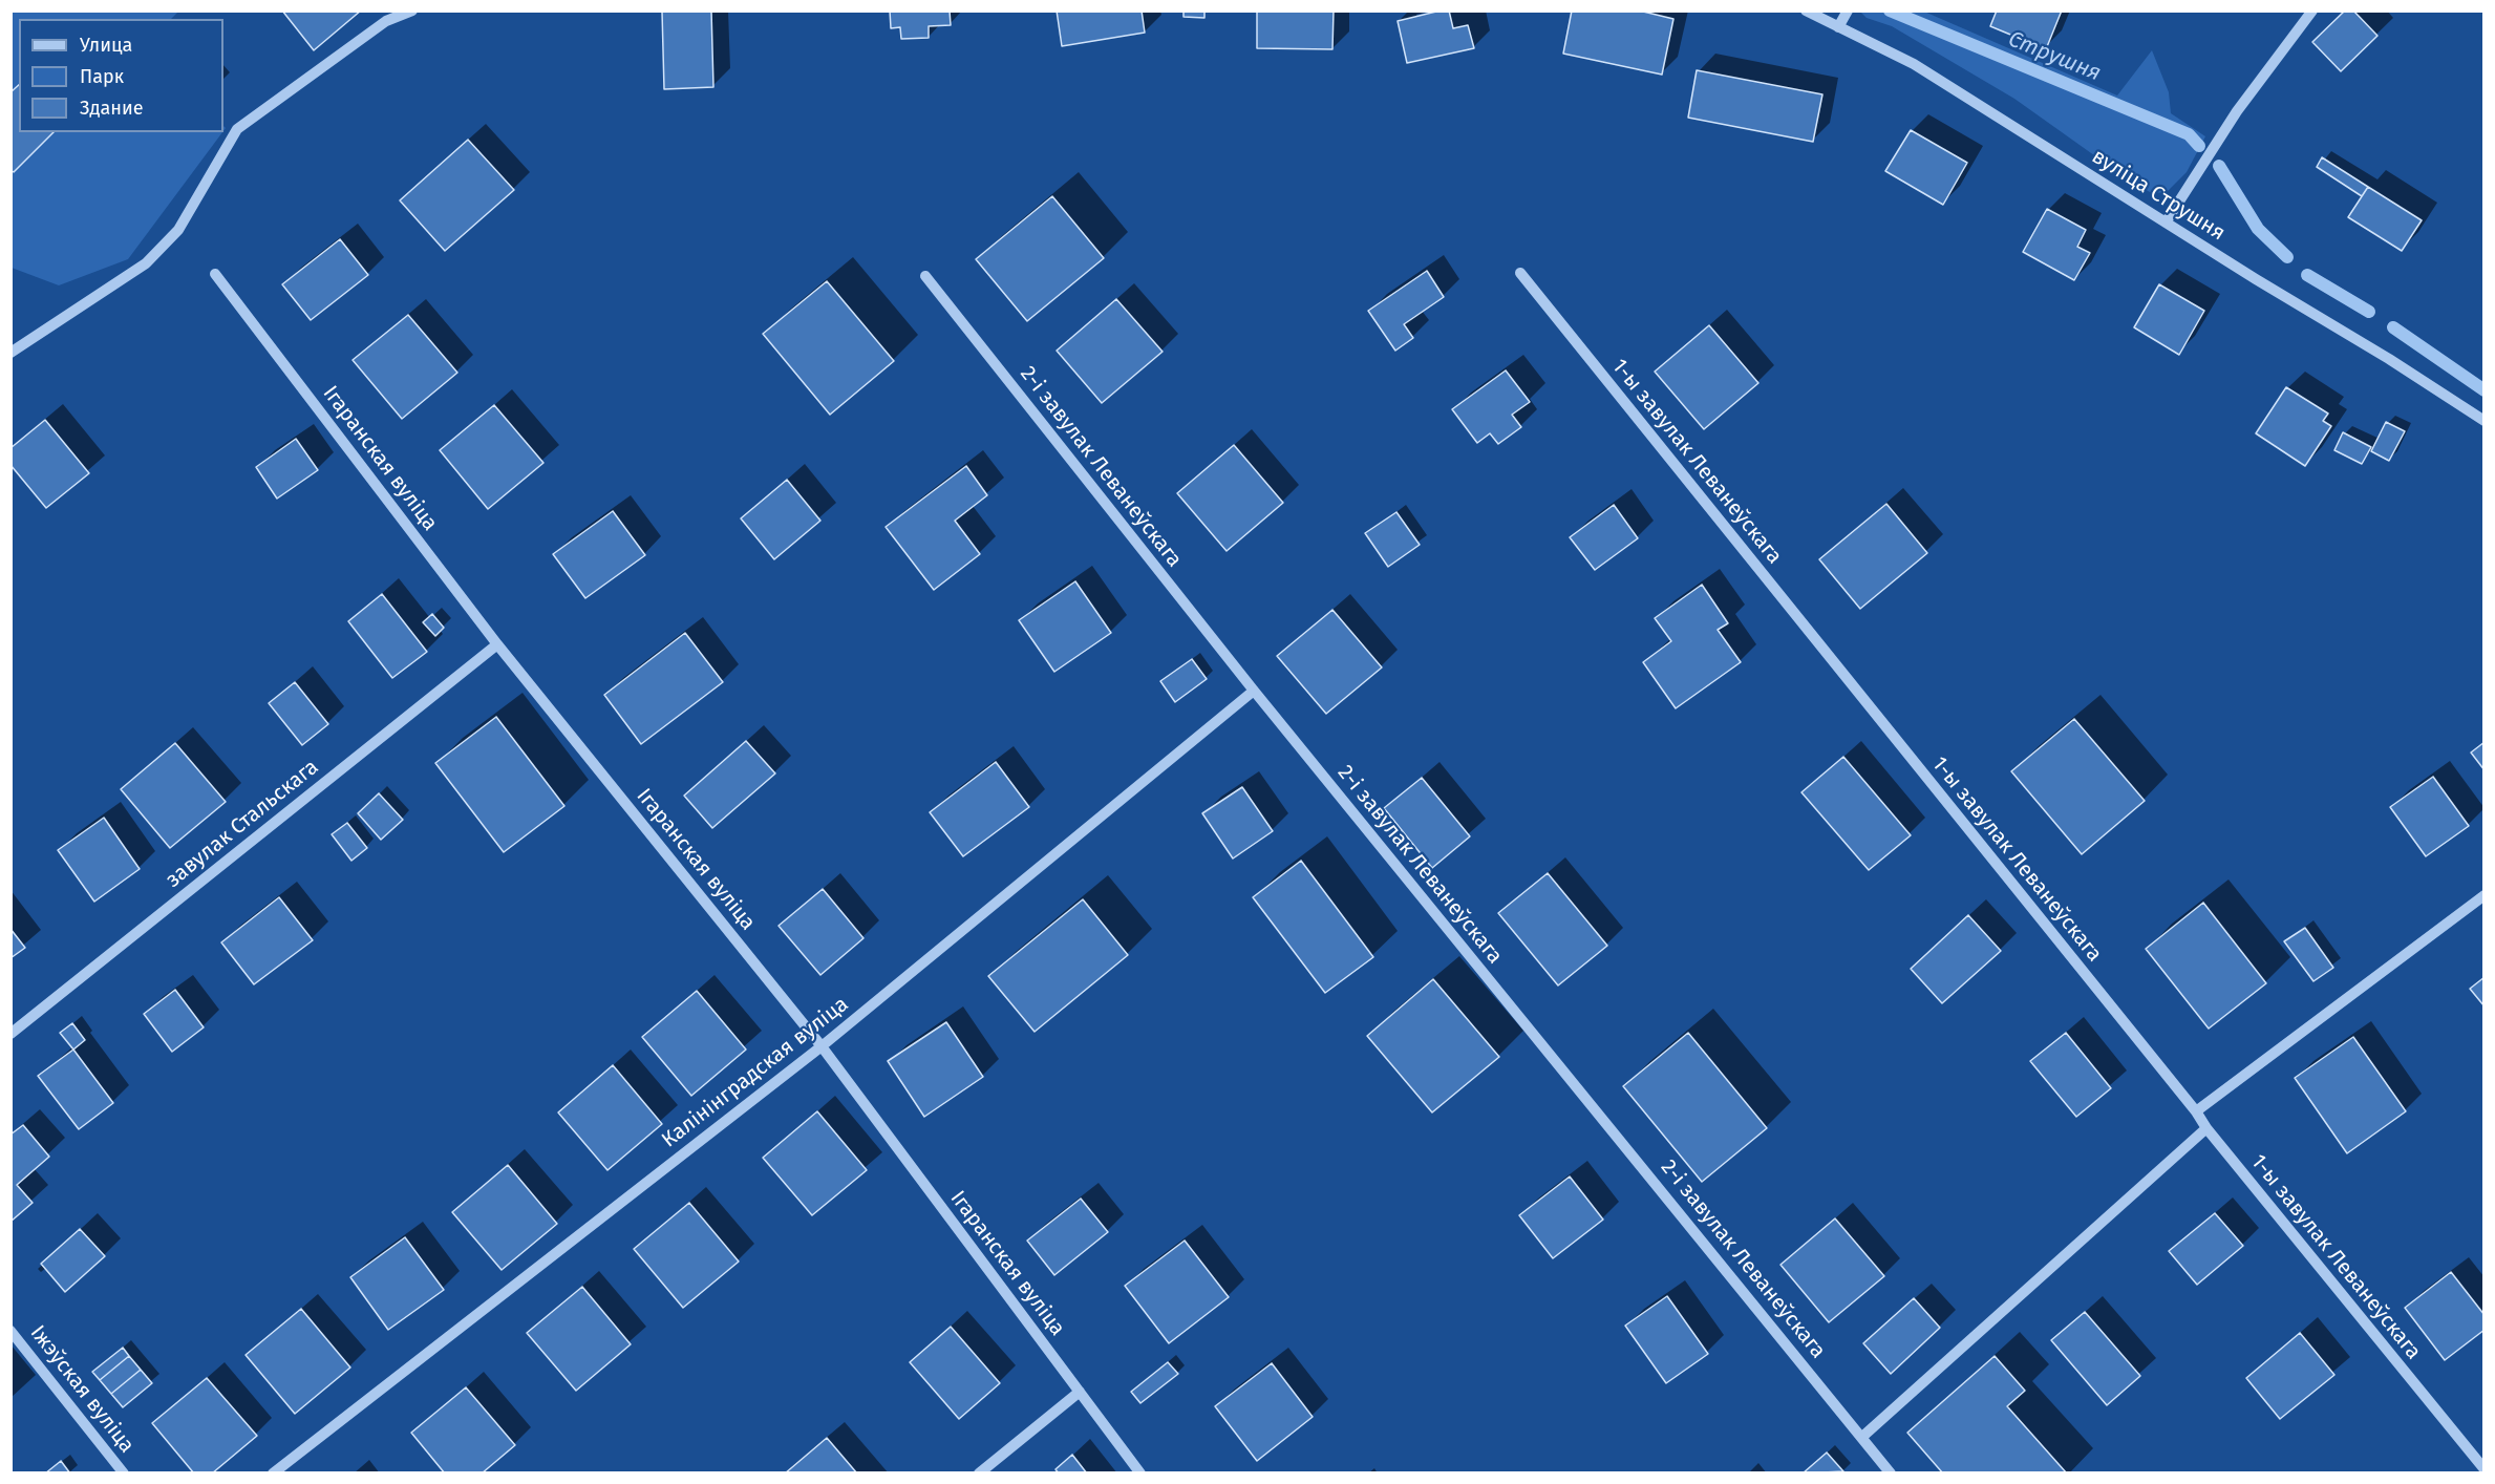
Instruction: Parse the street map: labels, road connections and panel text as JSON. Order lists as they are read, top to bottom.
{
  "streets": {
    "street": [
      "вуліца Струшня",
      "Ігаранская вуліца",
      "1-ы завулак Леванеўскага",
      "2-і завулак Леванеўскага",
      "завулак Стальскага",
      "Калінінградская вуліца",
      "Іжэўская вуліца"
    ]
  },
  "crossings": [
    ["Ігаранская вуліца", "завулак Стальскага"],
    ["Ігаранская вуліца", "Калінінградская вуліца"],
    ["2-і завулак Леванеўскага", "Калінінградская вуліца"]
  ],
  "water": ["Струшня"],
  "legend": ["Улица", "Парк", "Здание"]
}
